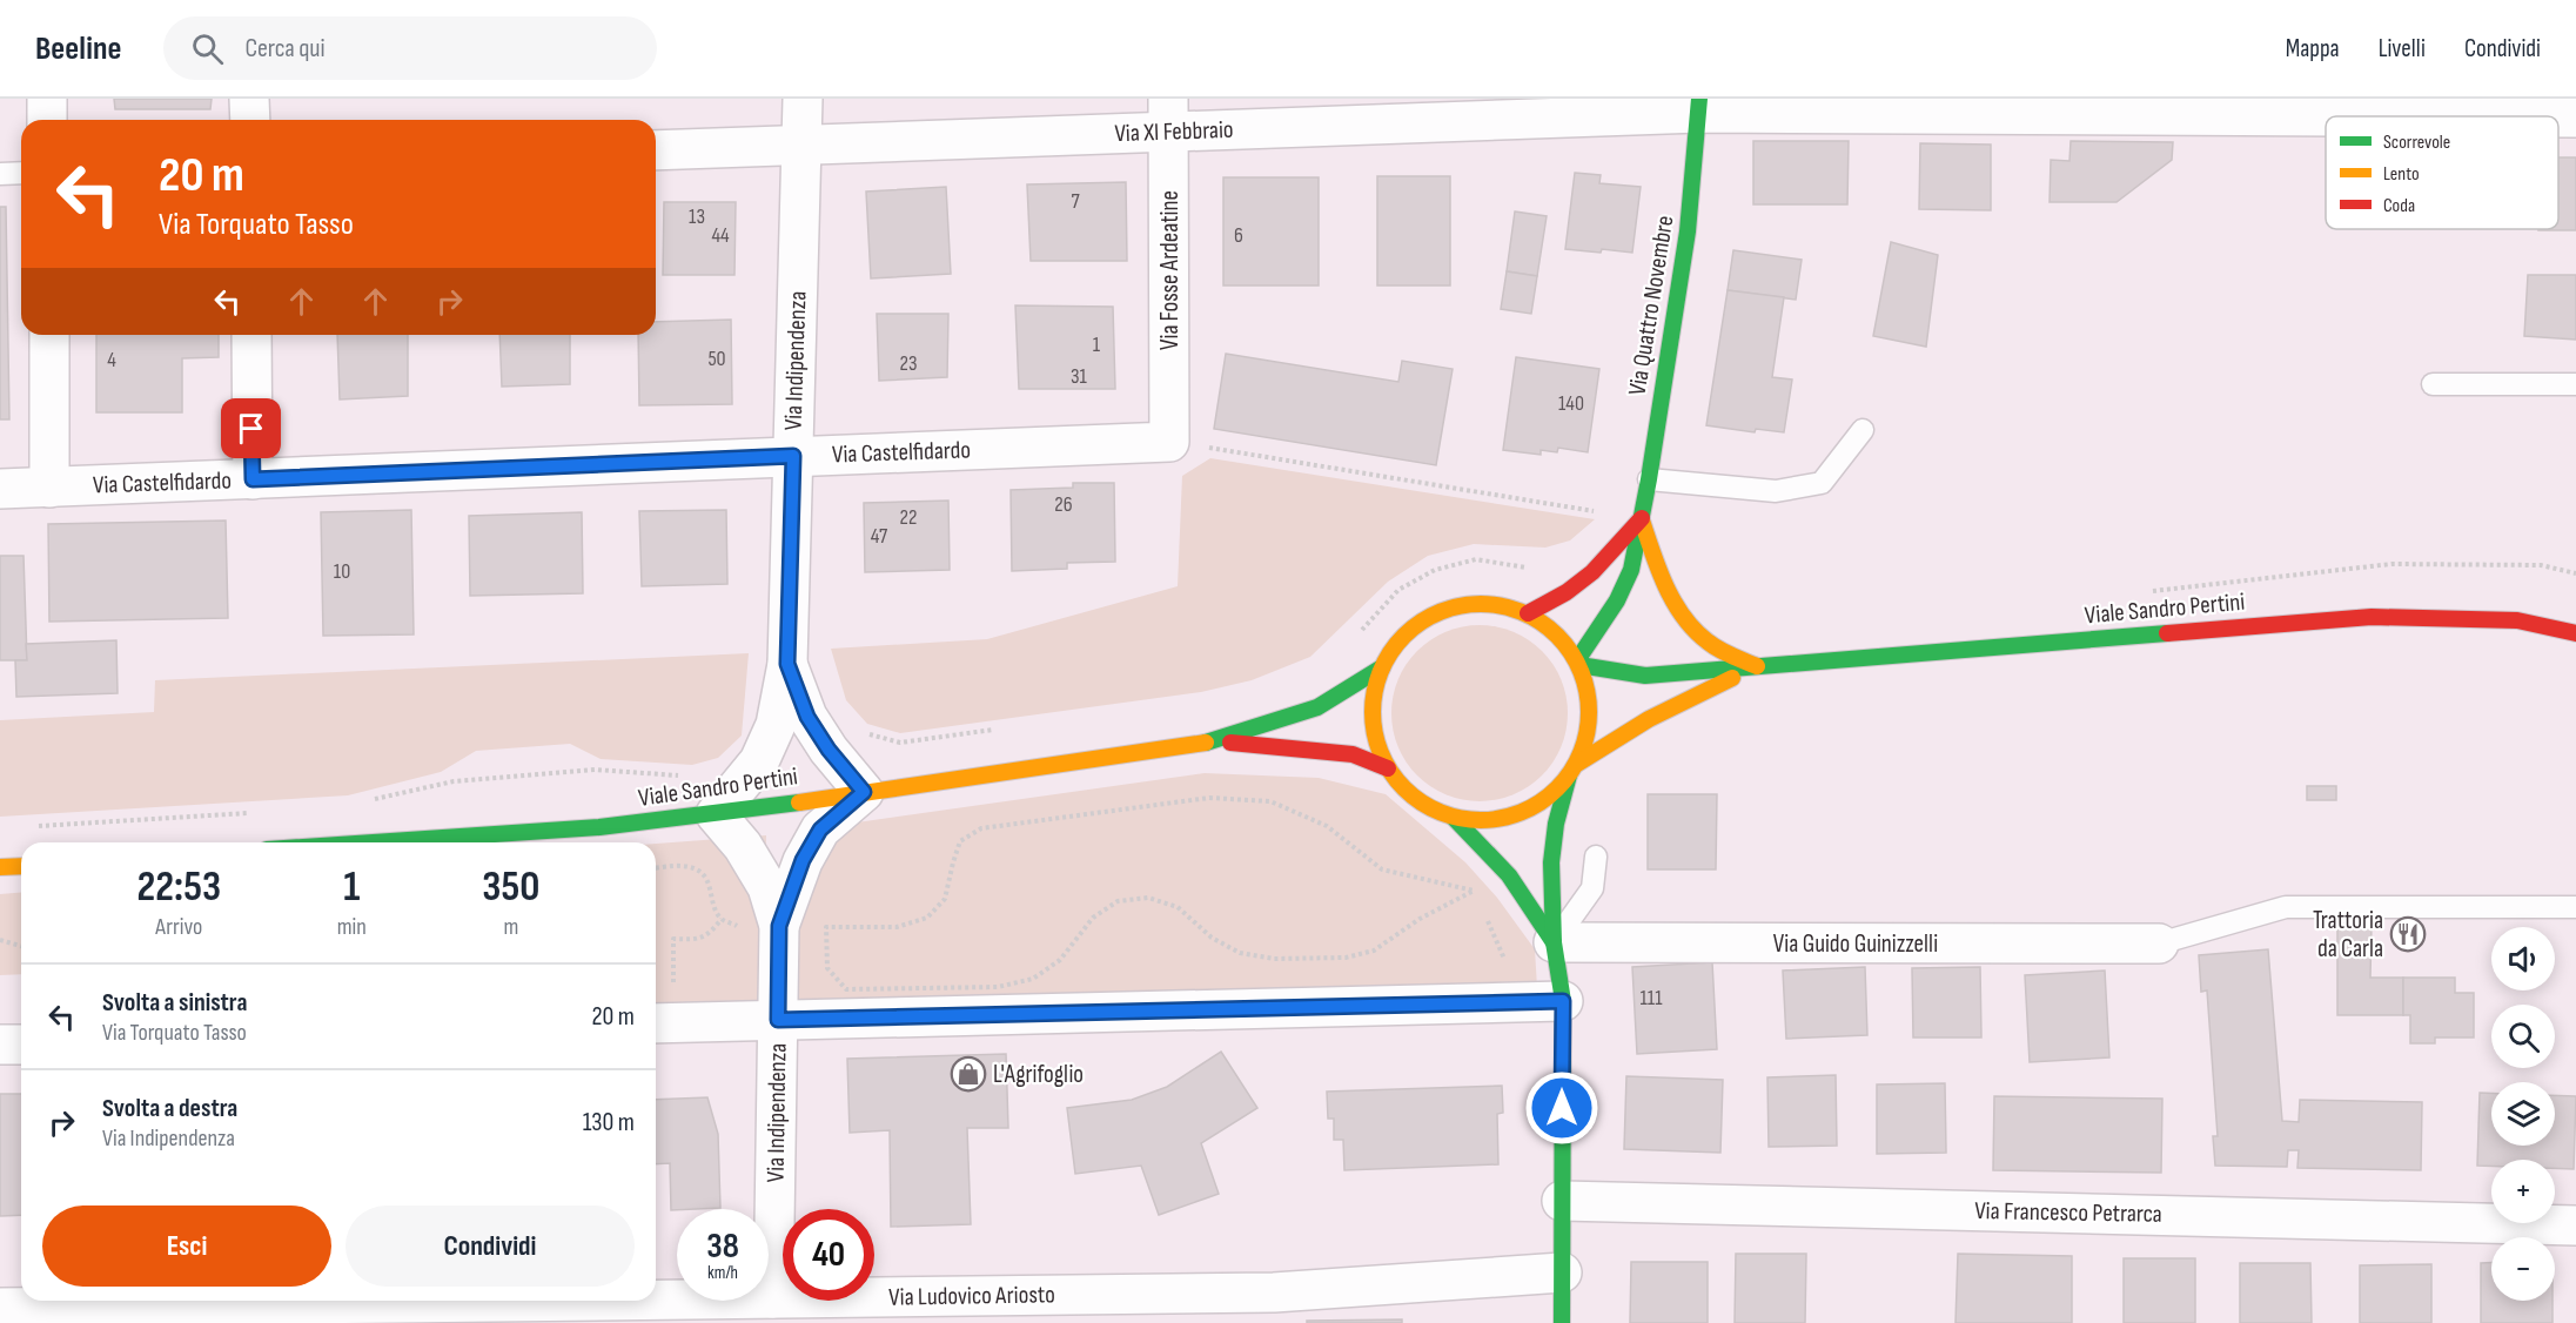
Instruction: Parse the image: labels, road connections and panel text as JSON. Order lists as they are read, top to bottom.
{
  "streets": {
    "main road": ["Via Quattro Novembre", "Viale Sandro Pertini"],
    "street": [
      "Via XI Febbraio",
      "Via Fosse Ardeatine",
      "Via Indipendenza",
      "Via Castelfidardo",
      "Via Guido Guinizzelli",
      "Via Francesco Petrarca",
      "Via Ludovico Ariosto"
    ]
  },
  "crossings": [
    ["Via XI Febbraio", "Via Fosse Ardeatine"],
    ["Via XI Febbraio", "Via Quattro Novembre"],
    ["Via XI Febbraio", "Via Indipendenza"],
    ["Via Fosse Ardeatine", "Via Castelfidardo"],
    ["Via Quattro Novembre", "Viale Sandro Pertini"],
    ["Via Indipendenza", "Via Castelfidardo"],
    ["Via Indipendenza", "Viale Sandro Pertini"],
    ["Via Indipendenza", "Via Ludovico Ariosto"]
  ],
  "places": {
    "restaurant": ["Trattoria da Carla"],
    "shop": ["L'Agrifoglio"]
  },
  "house_numbers": [
    "7",
    "13",
    "44",
    "6",
    "1",
    "50",
    "4",
    "23",
    "31",
    "140",
    "26",
    "22",
    "47",
    "10",
    "111"
  ],
  "legend": ["Scorrevole", "Lento", "Coda"],
  "page": {
    "header": "Beeline",
    "search": "Cerca qui",
    "nav": ["Mappa", "Livelli", "Condividi"],
    "turn": ["20 m", "Via Torquato Tasso"],
    "eta": [
      "22:53",
      "Arrivo",
      "1",
      "min",
      "350",
      "m"
    ],
    "map_buttons": ["+", "−"],
    "list": [
      {
        "name": "Svolta a sinistra",
        "note": "Via Torquato Tasso",
        "value": "20 m"
      },
      {
        "name": "Svolta a destra",
        "note": "Via Indipendenza",
        "value": "130 m"
      }
    ],
    "buttons": ["Esci", "Condividi"],
    "speed": "38 km/h",
    "limit": "40"
  }
}
